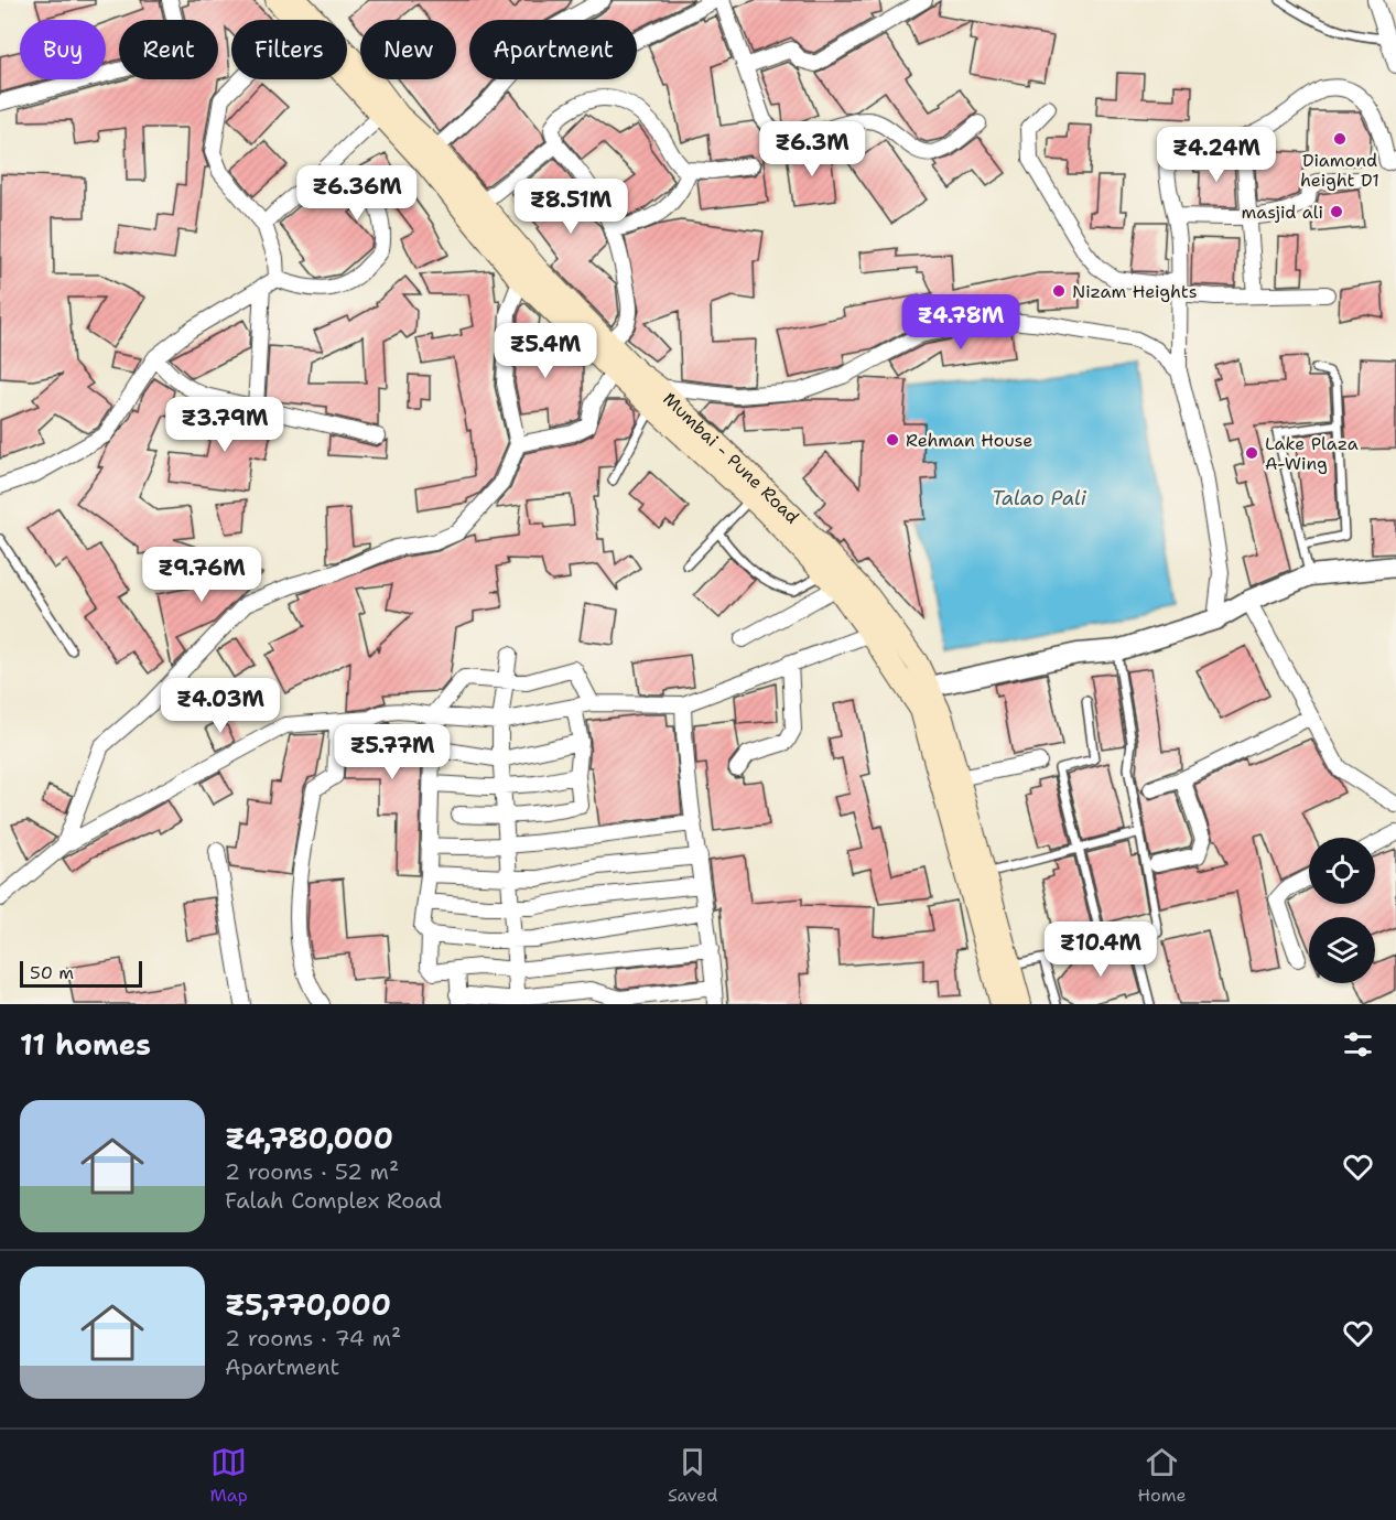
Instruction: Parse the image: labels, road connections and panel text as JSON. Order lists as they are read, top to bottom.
{
  "streets": {
    "main road": ["Mumbai - Pune Road"]
  },
  "water": ["Talao Pali"],
  "places": [
    "Diamond height D1",
    "masjid ali",
    "Nizam Heights",
    "Rehman House",
    "Lake Plaza A-Wing"
  ],
  "scale_bar": "50 m",
  "page": {
    "chip": [
      "Buy",
      "Rent",
      "Filters",
      "New",
      "Apartment"
    ],
    "price": [
      "₹6.3M",
      "₹4.24M",
      "₹6.36M",
      "₹8.51M",
      "₹4.78M",
      "₹5.4M",
      "₹3.79M",
      "₹9.76M",
      "₹4.03M",
      "₹5.77M",
      "₹10.4M"
    ],
    "scale": "50 m",
    "heading": "11 homes",
    "list": [
      {
        "name": "₹4,780,000",
        "note": "2 rooms · 52 m² · Falah Complex Road"
      },
      {
        "name": "₹5,770,000",
        "note": "2 rooms · 74 m² · Apartment"
      }
    ],
    "tabs": ["Map", "Saved", "Home"]
  }
}
